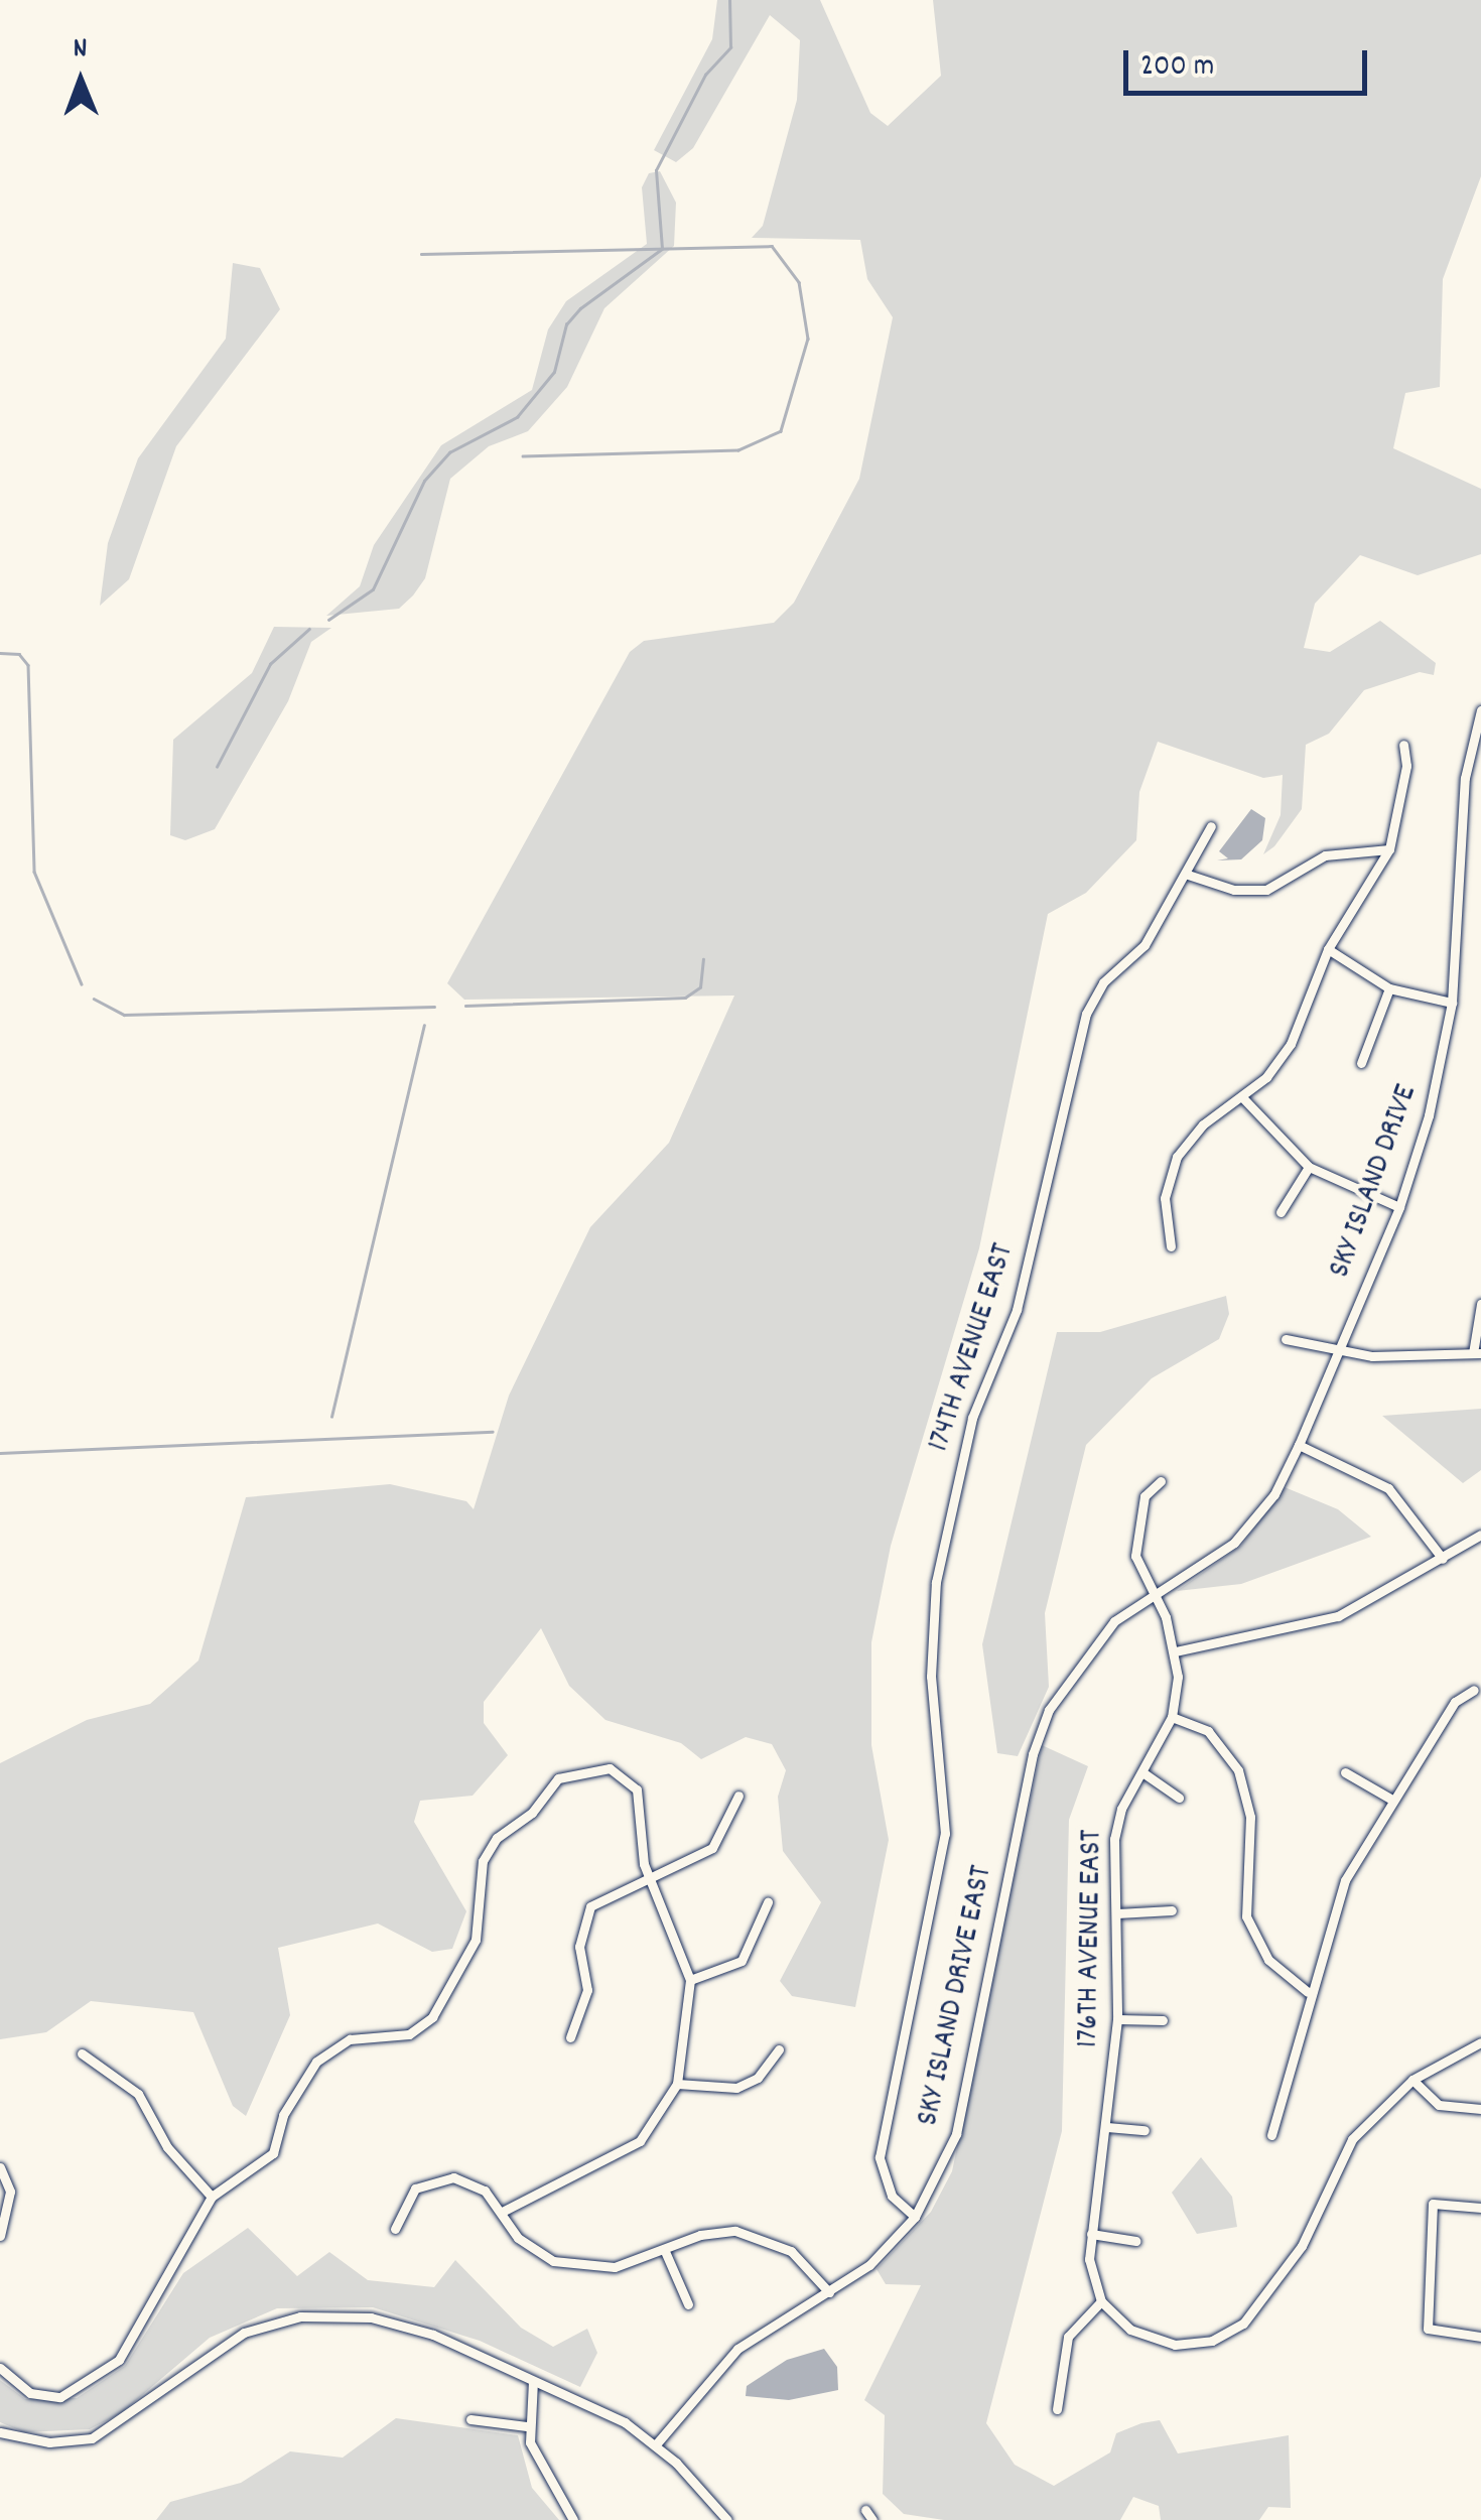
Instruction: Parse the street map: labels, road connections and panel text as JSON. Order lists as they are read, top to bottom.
{
  "streets": {
    "street": [
      "SKY ISLAND DRIVE",
      "174TH AVENUE EAST",
      "176TH AVENUE EAST",
      "SKY ISLAND DRIVE EAST"
    ]
  },
  "crossings": [
    ["SKY ISLAND DRIVE", "176TH AVENUE EAST"],
    ["SKY ISLAND DRIVE", "SKY ISLAND DRIVE EAST"],
    ["174TH AVENUE EAST", "SKY ISLAND DRIVE EAST"],
    ["176TH AVENUE EAST", "SKY ISLAND DRIVE EAST"]
  ],
  "scale_bar": "200 m",
  "north": "top"
}
